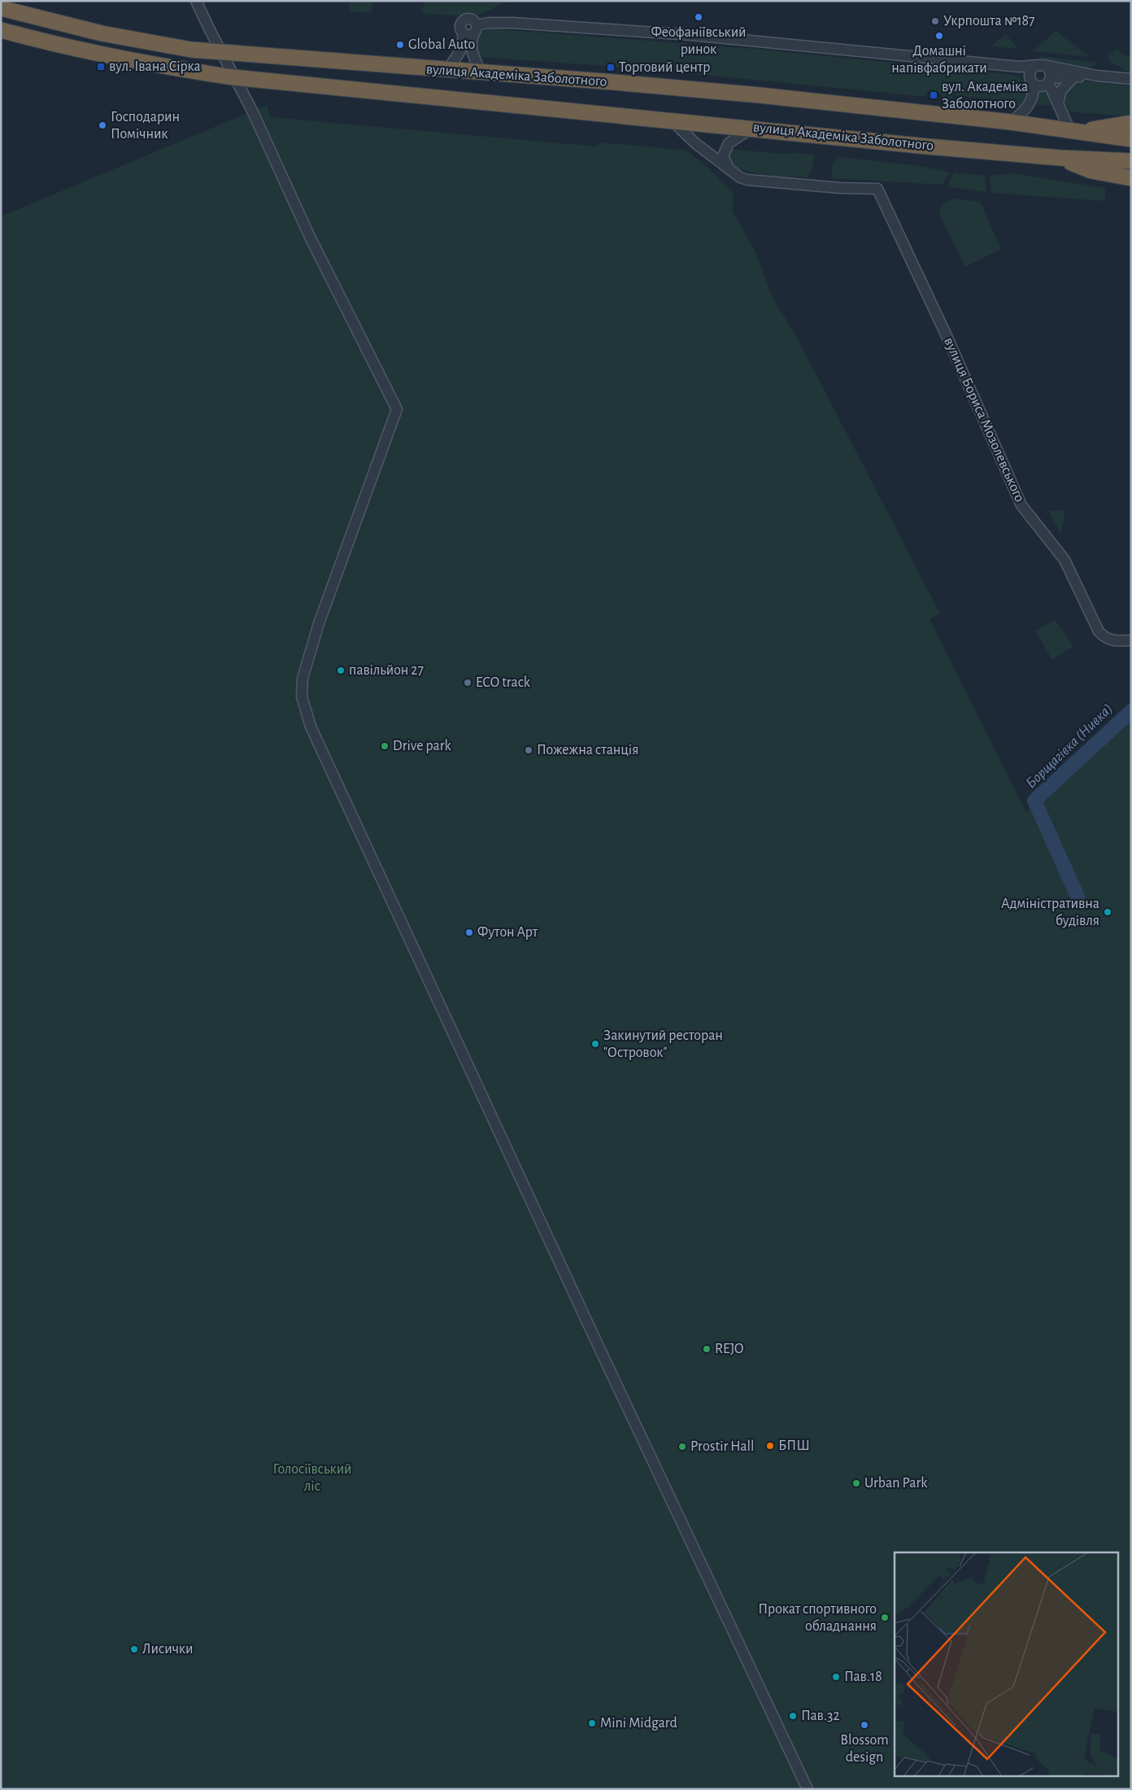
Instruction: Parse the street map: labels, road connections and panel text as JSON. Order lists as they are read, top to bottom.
{
  "streets": {
    "highway": ["вулиця Академіка Заболотного"],
    "street": ["вулиця Бориса Мозолевського"]
  },
  "water": ["Борщагівка (Нивка)"],
  "parks": ["Голосіївський ліс"],
  "places": {
    "other": [
      "Феофаніївський ринок",
      "Укрпошта №187",
      "Домашні напівфабрикати",
      "Global Auto",
      "Господарин Помічник",
      "павільйон 27",
      "ECO track",
      "Drive park",
      "Пожежна станція",
      "Адміністративна будівля",
      "Футон Арт",
      "Закинутий ресторан \"Островок\"",
      "REJO",
      "БПШ",
      "Prostir Hall",
      "Urban Park",
      "Прокат спортивного обладнання",
      "Лисички",
      "Пав.18",
      "Пав.32",
      "Mini Midgard",
      "Blossom design"
    ],
    "transit": ["вул. Івана Сірка", "Торговий центр", "вул. Академіка Заболотного"]
  }
}
